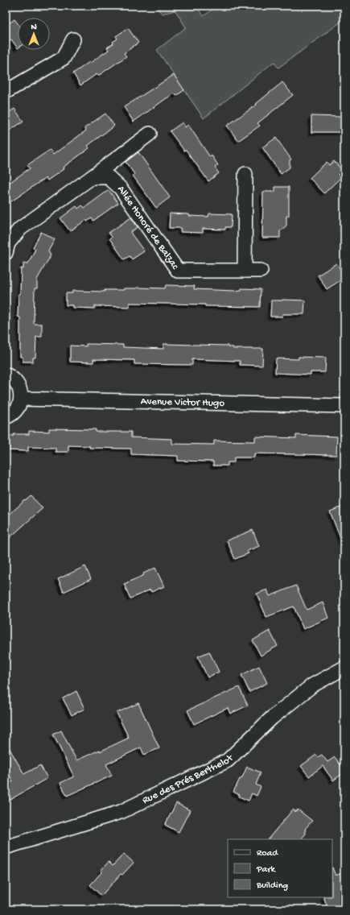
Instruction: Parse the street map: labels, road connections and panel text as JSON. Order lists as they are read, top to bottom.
{
  "streets": {
    "street": ["Allée Honoré de Balzac", "Avenue Victor Hugo", "Rue des Prés Berthelot"]
  },
  "legend": ["Road", "Park", "Building"],
  "north": "top"
}
